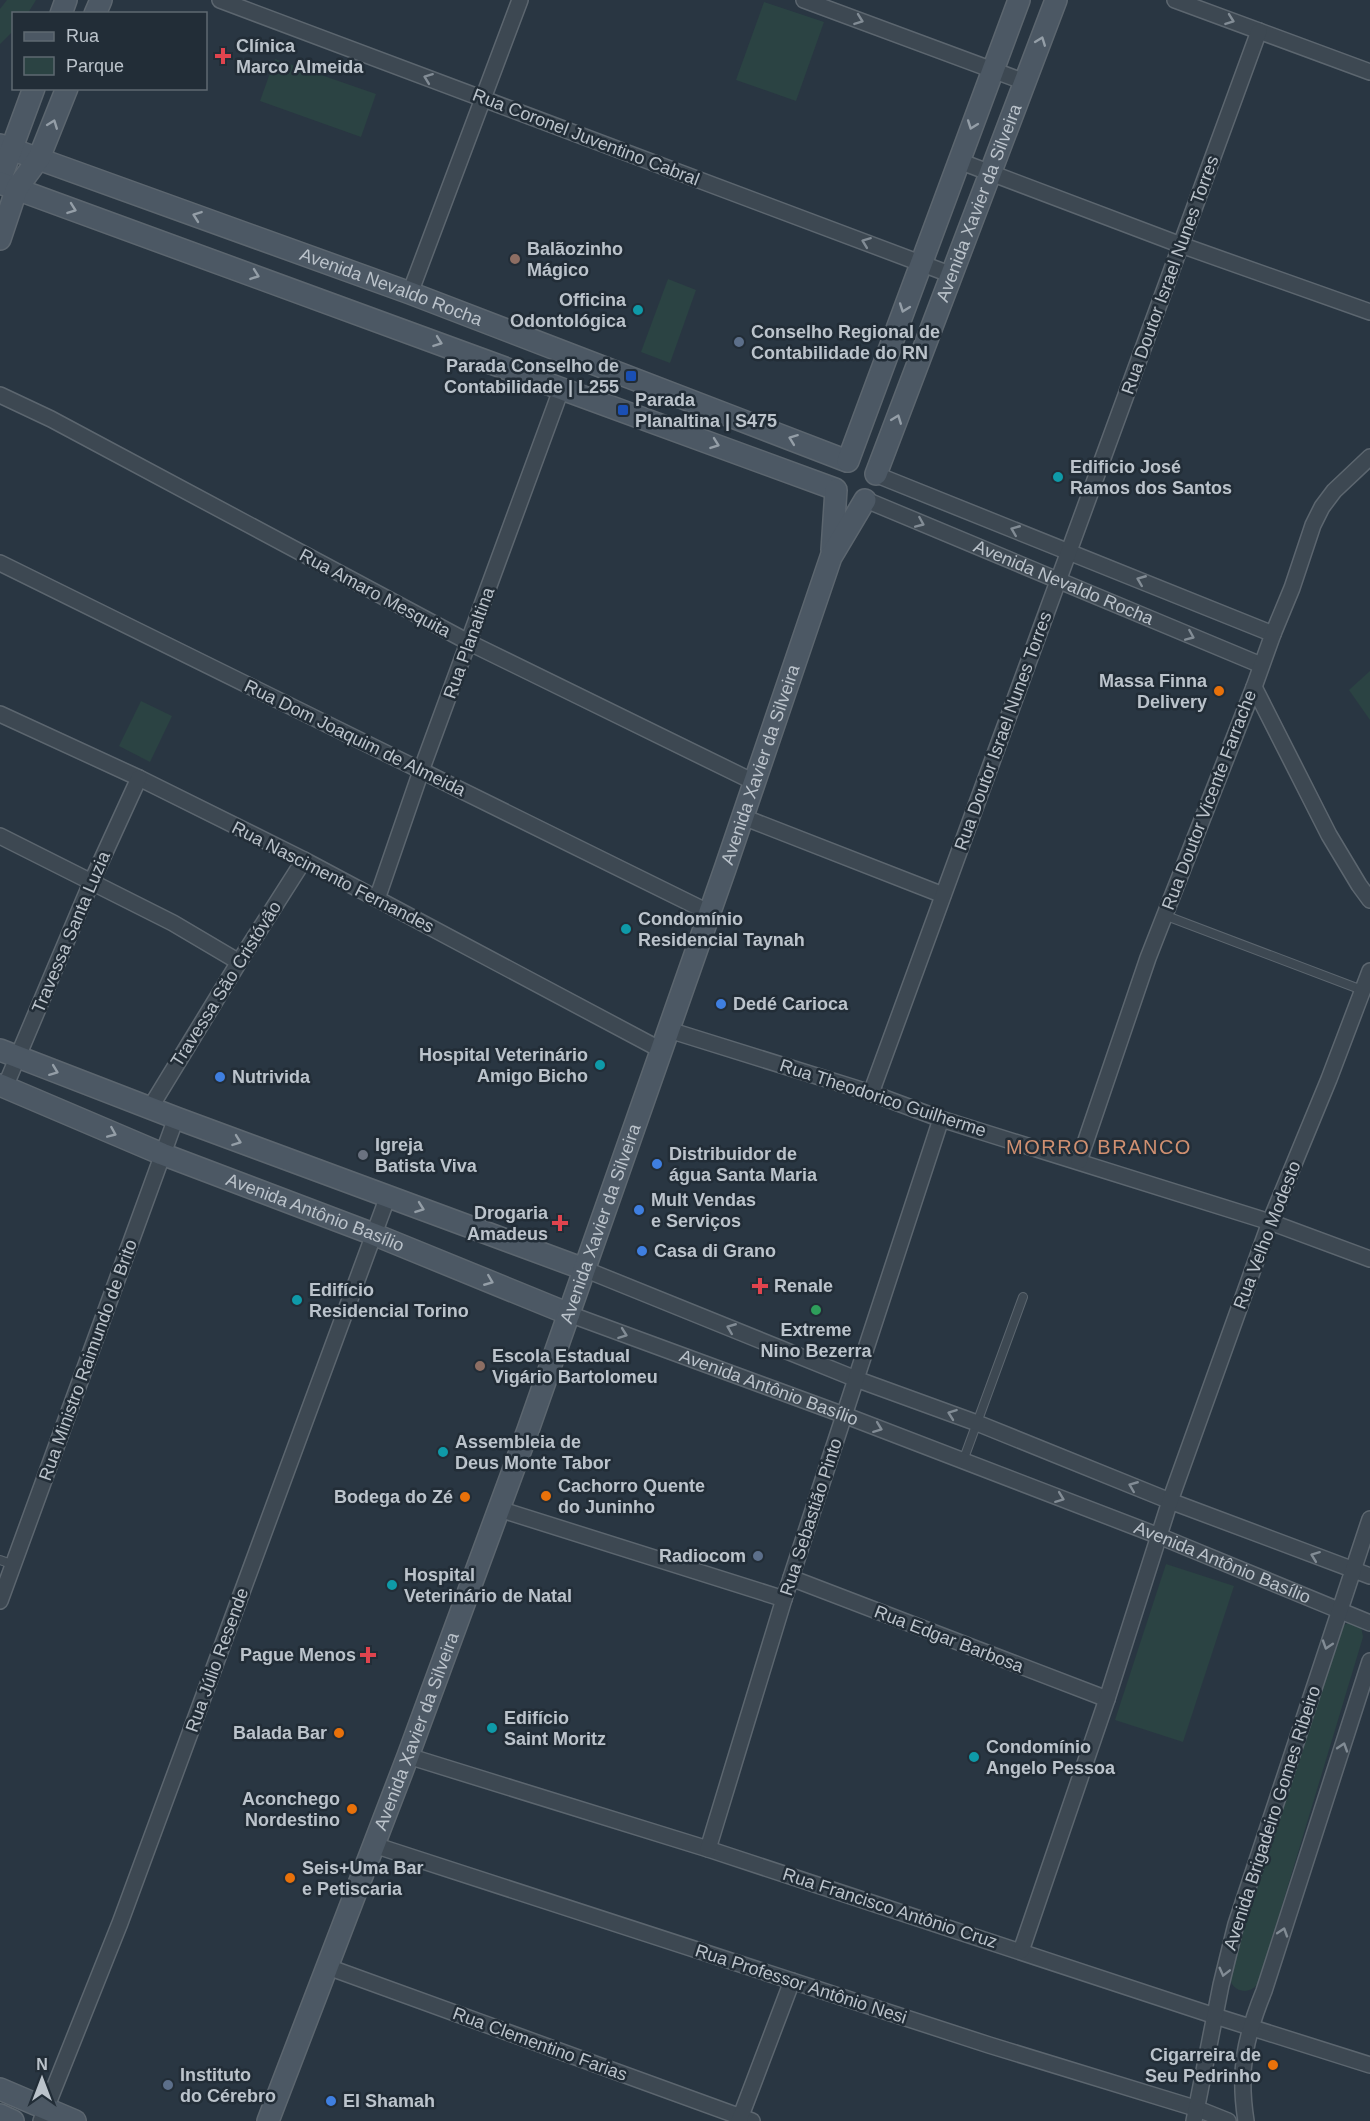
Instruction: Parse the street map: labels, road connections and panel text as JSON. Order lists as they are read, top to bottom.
{
  "streets": {
    "main road": ["Avenida Xavier da Silveira", "Avenida Nevaldo Rocha", "Avenida Antônio Basílio"],
    "street": [
      "Rua Coronel Juventino Cabral",
      "Rua Doutor Israel Nunes Torres",
      "Rua Amaro Mesquita",
      "Rua Planaltina",
      "Rua Dom Joaquim de Almeida",
      "Rua Doutor Vicente Farrache",
      "Rua Nascimento Fernandes",
      "Travessa Santa Luzia",
      "Travessa São Cristóvão",
      "Rua Theodorico Guilherme",
      "Rua Velho Modesto",
      "Rua Ministro Raimundo de Brito",
      "Rua Sebastião Pinto",
      "Rua Edgar Barbosa",
      "Rua Júlio Resende",
      "Avenida Brigadeiro Gomes Ribeiro",
      "Rua Francisco Antônio Cruz",
      "Rua Professor Antônio Nesi",
      "Rua Clementino Farias"
    ]
  },
  "crossings": [
    ["Rua Coronel Juventino Cabral", "Avenida Xavier da Silveira"],
    ["Avenida Xavier da Silveira", "Avenida Nevaldo Rocha"],
    ["Avenida Xavier da Silveira", "Rua Amaro Mesquita"],
    ["Avenida Xavier da Silveira", "Rua Dom Joaquim de Almeida"],
    ["Avenida Xavier da Silveira", "Rua Nascimento Fernandes"],
    ["Avenida Xavier da Silveira", "Rua Theodorico Guilherme"],
    ["Avenida Xavier da Silveira", "Avenida Antônio Basílio"],
    ["Avenida Xavier da Silveira", "Rua Francisco Antônio Cruz"],
    ["Avenida Xavier da Silveira", "Rua Professor Antônio Nesi"],
    ["Avenida Xavier da Silveira", "Rua Clementino Farias"],
    ["Rua Doutor Israel Nunes Torres", "Avenida Nevaldo Rocha"],
    ["Rua Doutor Israel Nunes Torres", "Rua Theodorico Guilherme"],
    ["Avenida Nevaldo Rocha", "Rua Planaltina"],
    ["Avenida Nevaldo Rocha", "Rua Doutor Vicente Farrache"],
    ["Rua Amaro Mesquita", "Rua Planaltina"],
    ["Rua Planaltina", "Rua Dom Joaquim de Almeida"],
    ["Rua Planaltina", "Rua Nascimento Fernandes"],
    ["Rua Doutor Vicente Farrache", "Rua Theodorico Guilherme"],
    ["Rua Nascimento Fernandes", "Travessa Santa Luzia"],
    ["Rua Nascimento Fernandes", "Travessa São Cristóvão"],
    ["Travessa Santa Luzia", "Avenida Antônio Basílio"],
    ["Travessa São Cristóvão", "Avenida Antônio Basílio"],
    ["Rua Theodorico Guilherme", "Rua Velho Modesto"],
    ["Rua Theodorico Guilherme", "Rua Sebastião Pinto"],
    ["Avenida Antônio Basílio", "Rua Velho Modesto"],
    ["Avenida Antônio Basílio", "Rua Ministro Raimundo de Brito"],
    ["Avenida Antônio Basílio", "Rua Sebastião Pinto"],
    ["Avenida Antônio Basílio", "Rua Júlio Resende"],
    ["Avenida Antônio Basílio", "Avenida Brigadeiro Gomes Ribeiro"],
    ["Rua Sebastião Pinto", "Rua Edgar Barbosa"],
    ["Rua Sebastião Pinto", "Rua Francisco Antônio Cruz"],
    ["Avenida Brigadeiro Gomes Ribeiro", "Rua Francisco Antônio Cruz"],
    ["Avenida Brigadeiro Gomes Ribeiro", "Rua Professor Antônio Nesi"]
  ],
  "one_way": ["Rua Coronel Juventino Cabral"],
  "districts": ["MORRO BRANCO"],
  "places": {
    "health": [
      "Clínica Marco Almeida",
      "Drogaria Amadeus",
      "Renale",
      "Pague Menos"
    ],
    "other": [
      "Balãozinho Mágico",
      "Officina Odontológica",
      "Conselho Regional de Contabilidade do RN",
      "Edificio José Ramos dos Santos",
      "Massa Finna Delivery",
      "Condomínio Residencial Taynah",
      "Dedé Carioca",
      "Hospital Veterinário Amigo Bicho",
      "Nutrivida",
      "Igreja Batista Viva",
      "Distribuidor de água Santa Maria",
      "Mult Vendas e Serviços",
      "Casa di Grano",
      "Edifício Residencial Torino",
      "Extreme Nino Bezerra",
      "Escola Estadual Vigário Bartolomeu",
      "Assembleia de Deus Monte Tabor",
      "Cachorro Quente do Juninho",
      "Bodega do Zé",
      "Radiocom",
      "Hospital Veterinário de Natal",
      "Edifício Saint Moritz",
      "Balada Bar",
      "Condomínio Angelo Pessoa",
      "Aconchego Nordestino",
      "Seis+Uma Bar e Petiscaria",
      "Cigarreira de Seu Pedrinho",
      "Instituto do Cérebro",
      "El Shamah"
    ],
    "transit": ["Parada Conselho de Contabilidade | L255", "Parada Planaltina | S475"]
  },
  "legend": ["Rua", "Parque"],
  "north": "top"
}
